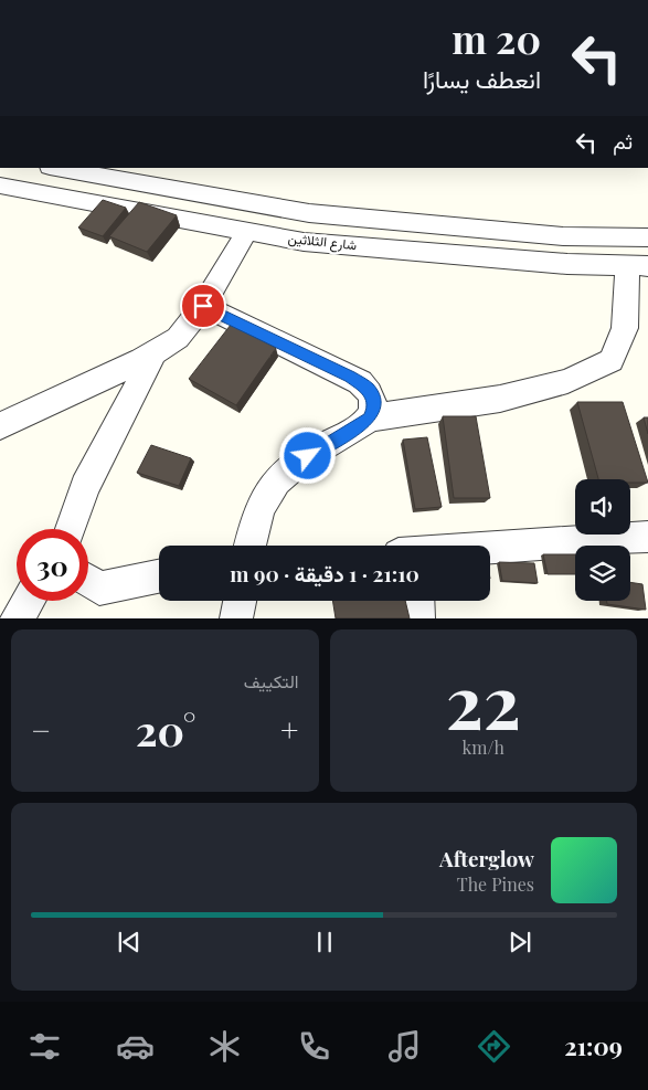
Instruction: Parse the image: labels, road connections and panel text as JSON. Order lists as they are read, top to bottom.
{
  "streets": {
    "street": ["شارع الثلاثين"]
  },
  "page": {
    "turn": ["20 m", "انعطف يسارًا"],
    "then": "ثم",
    "limit": "30",
    "trip": "21:10 · 1 دقيقة · 90 m",
    "tile": [
      ["22", "km/h"],
      "التكييف"
    ],
    "heat": ["−", "20°", "+"],
    "song": ["Afterglow", "The Pines"],
    "tabs": "21:09"
  }
}
